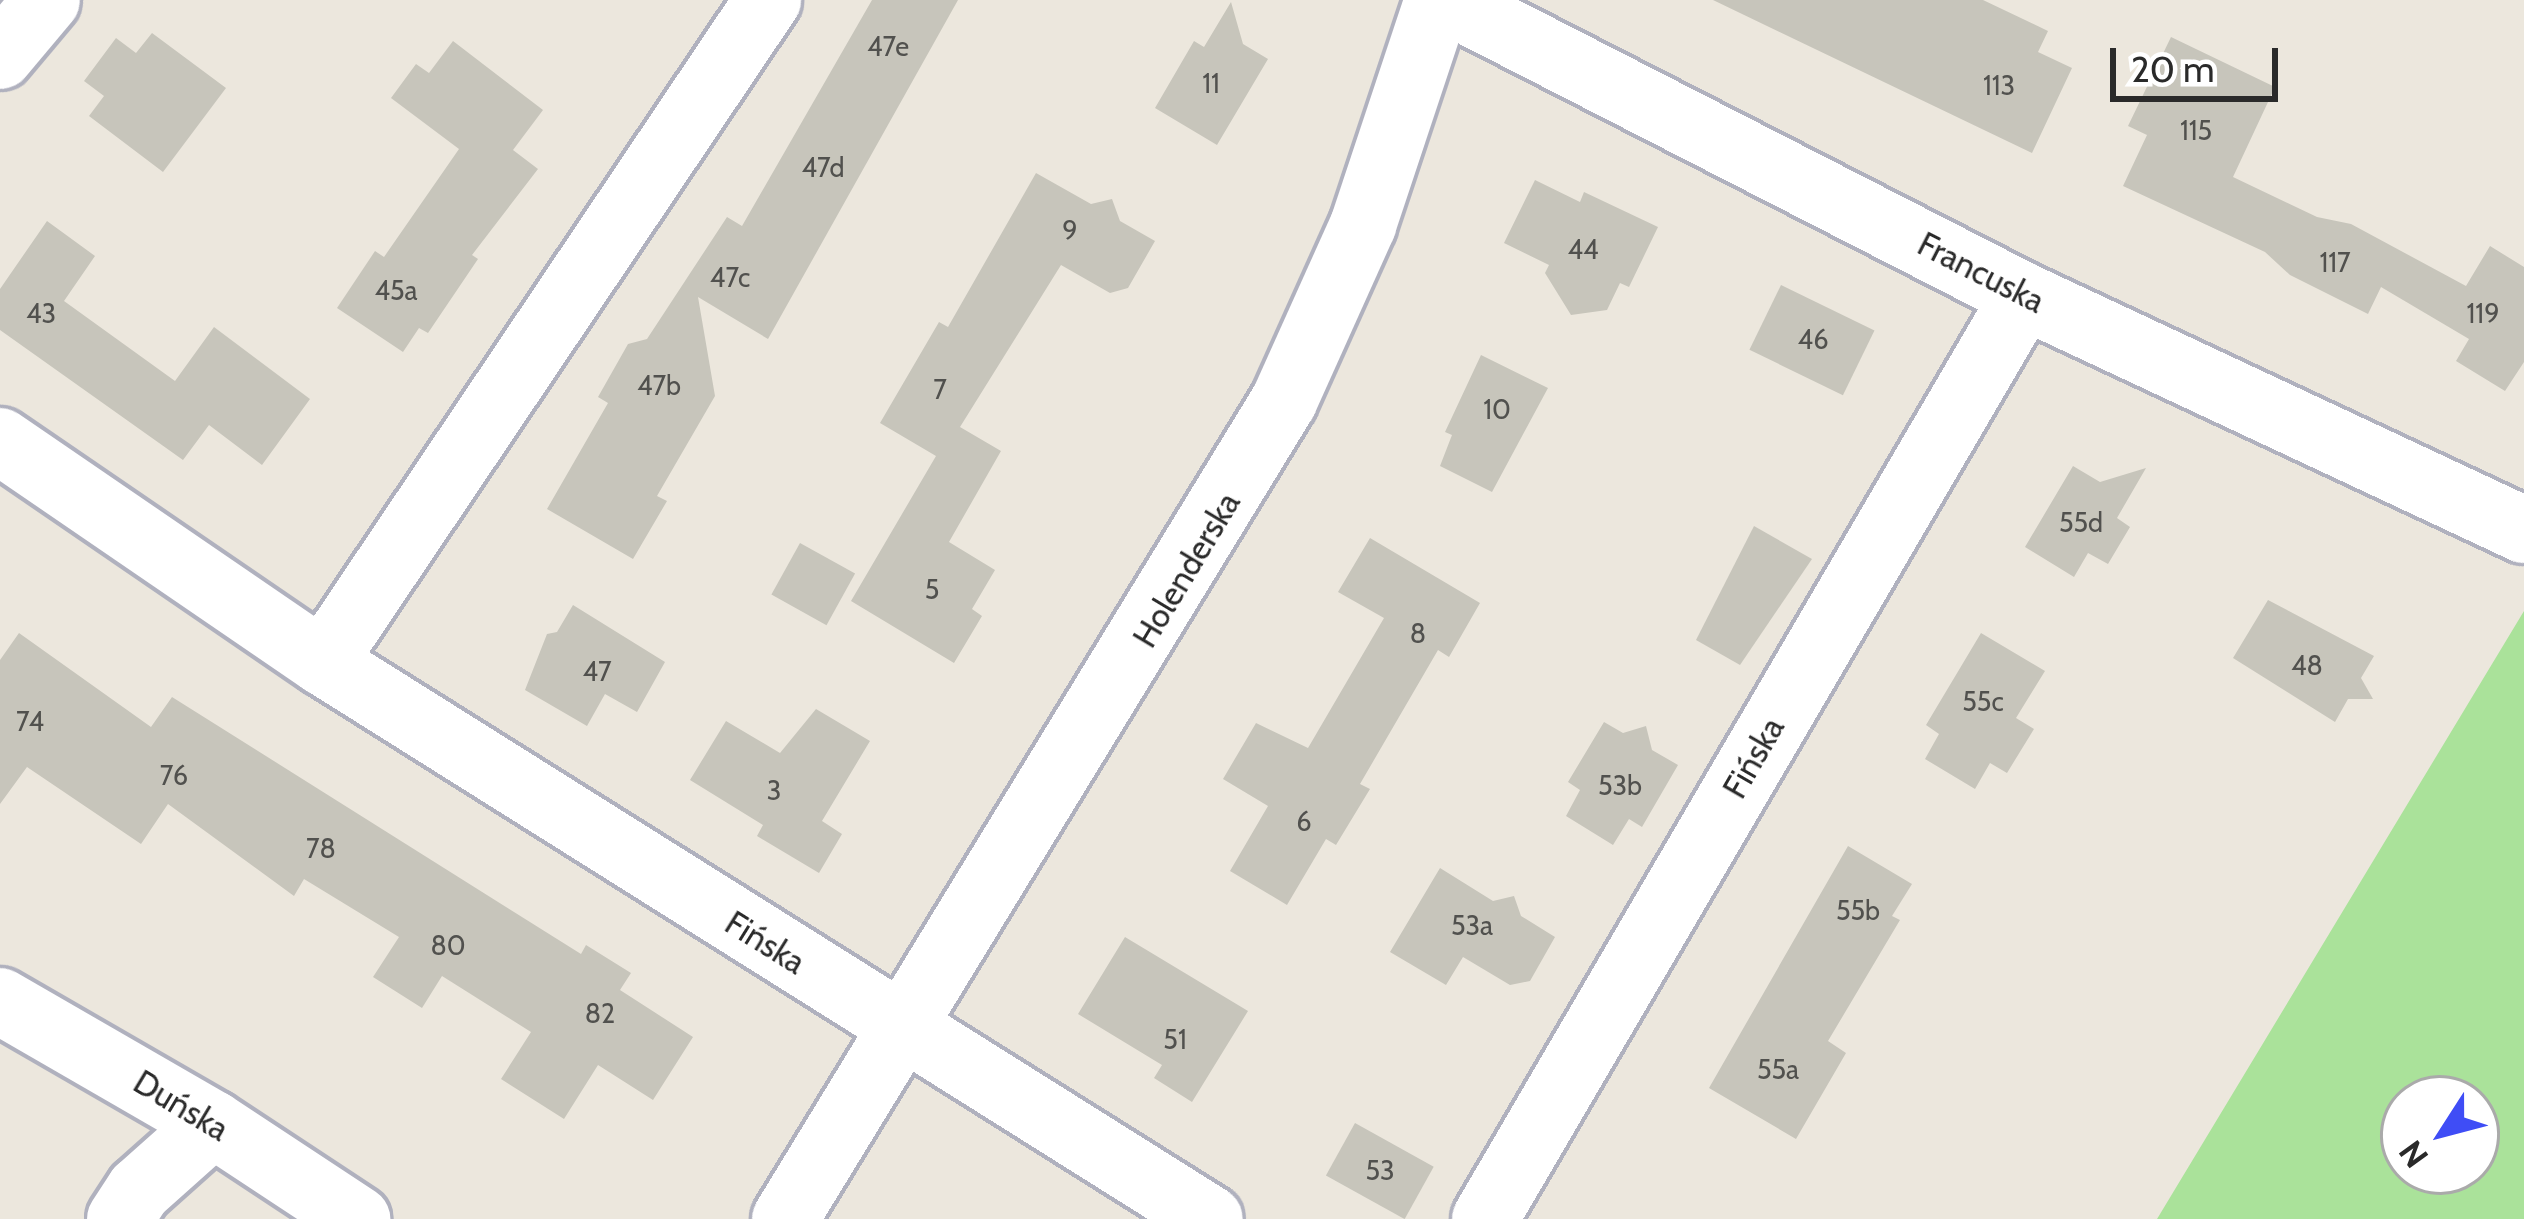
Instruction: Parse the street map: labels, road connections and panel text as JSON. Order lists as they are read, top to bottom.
{
  "streets": {
    "street": [
      "Francuska",
      "Holenderska",
      "Fińska",
      "Duńska"
    ]
  },
  "crossings": [
    ["Francuska", "Holenderska"],
    ["Francuska", "Fińska"],
    ["Holenderska", "Fińska"]
  ],
  "house_numbers": [
    "47e",
    "11",
    "113",
    "115",
    "47d",
    "9",
    "44",
    "117",
    "47c",
    "45a",
    "43",
    "119",
    "46",
    "47b",
    "7",
    "10",
    "55d",
    "5",
    "8",
    "48",
    "47",
    "55c",
    "74",
    "76",
    "53b",
    "3",
    "6",
    "78",
    "55b",
    "53a",
    "80",
    "82",
    "51",
    "55a",
    "53"
  ],
  "scale_bar": "20 m",
  "north": "bottom left"
}
